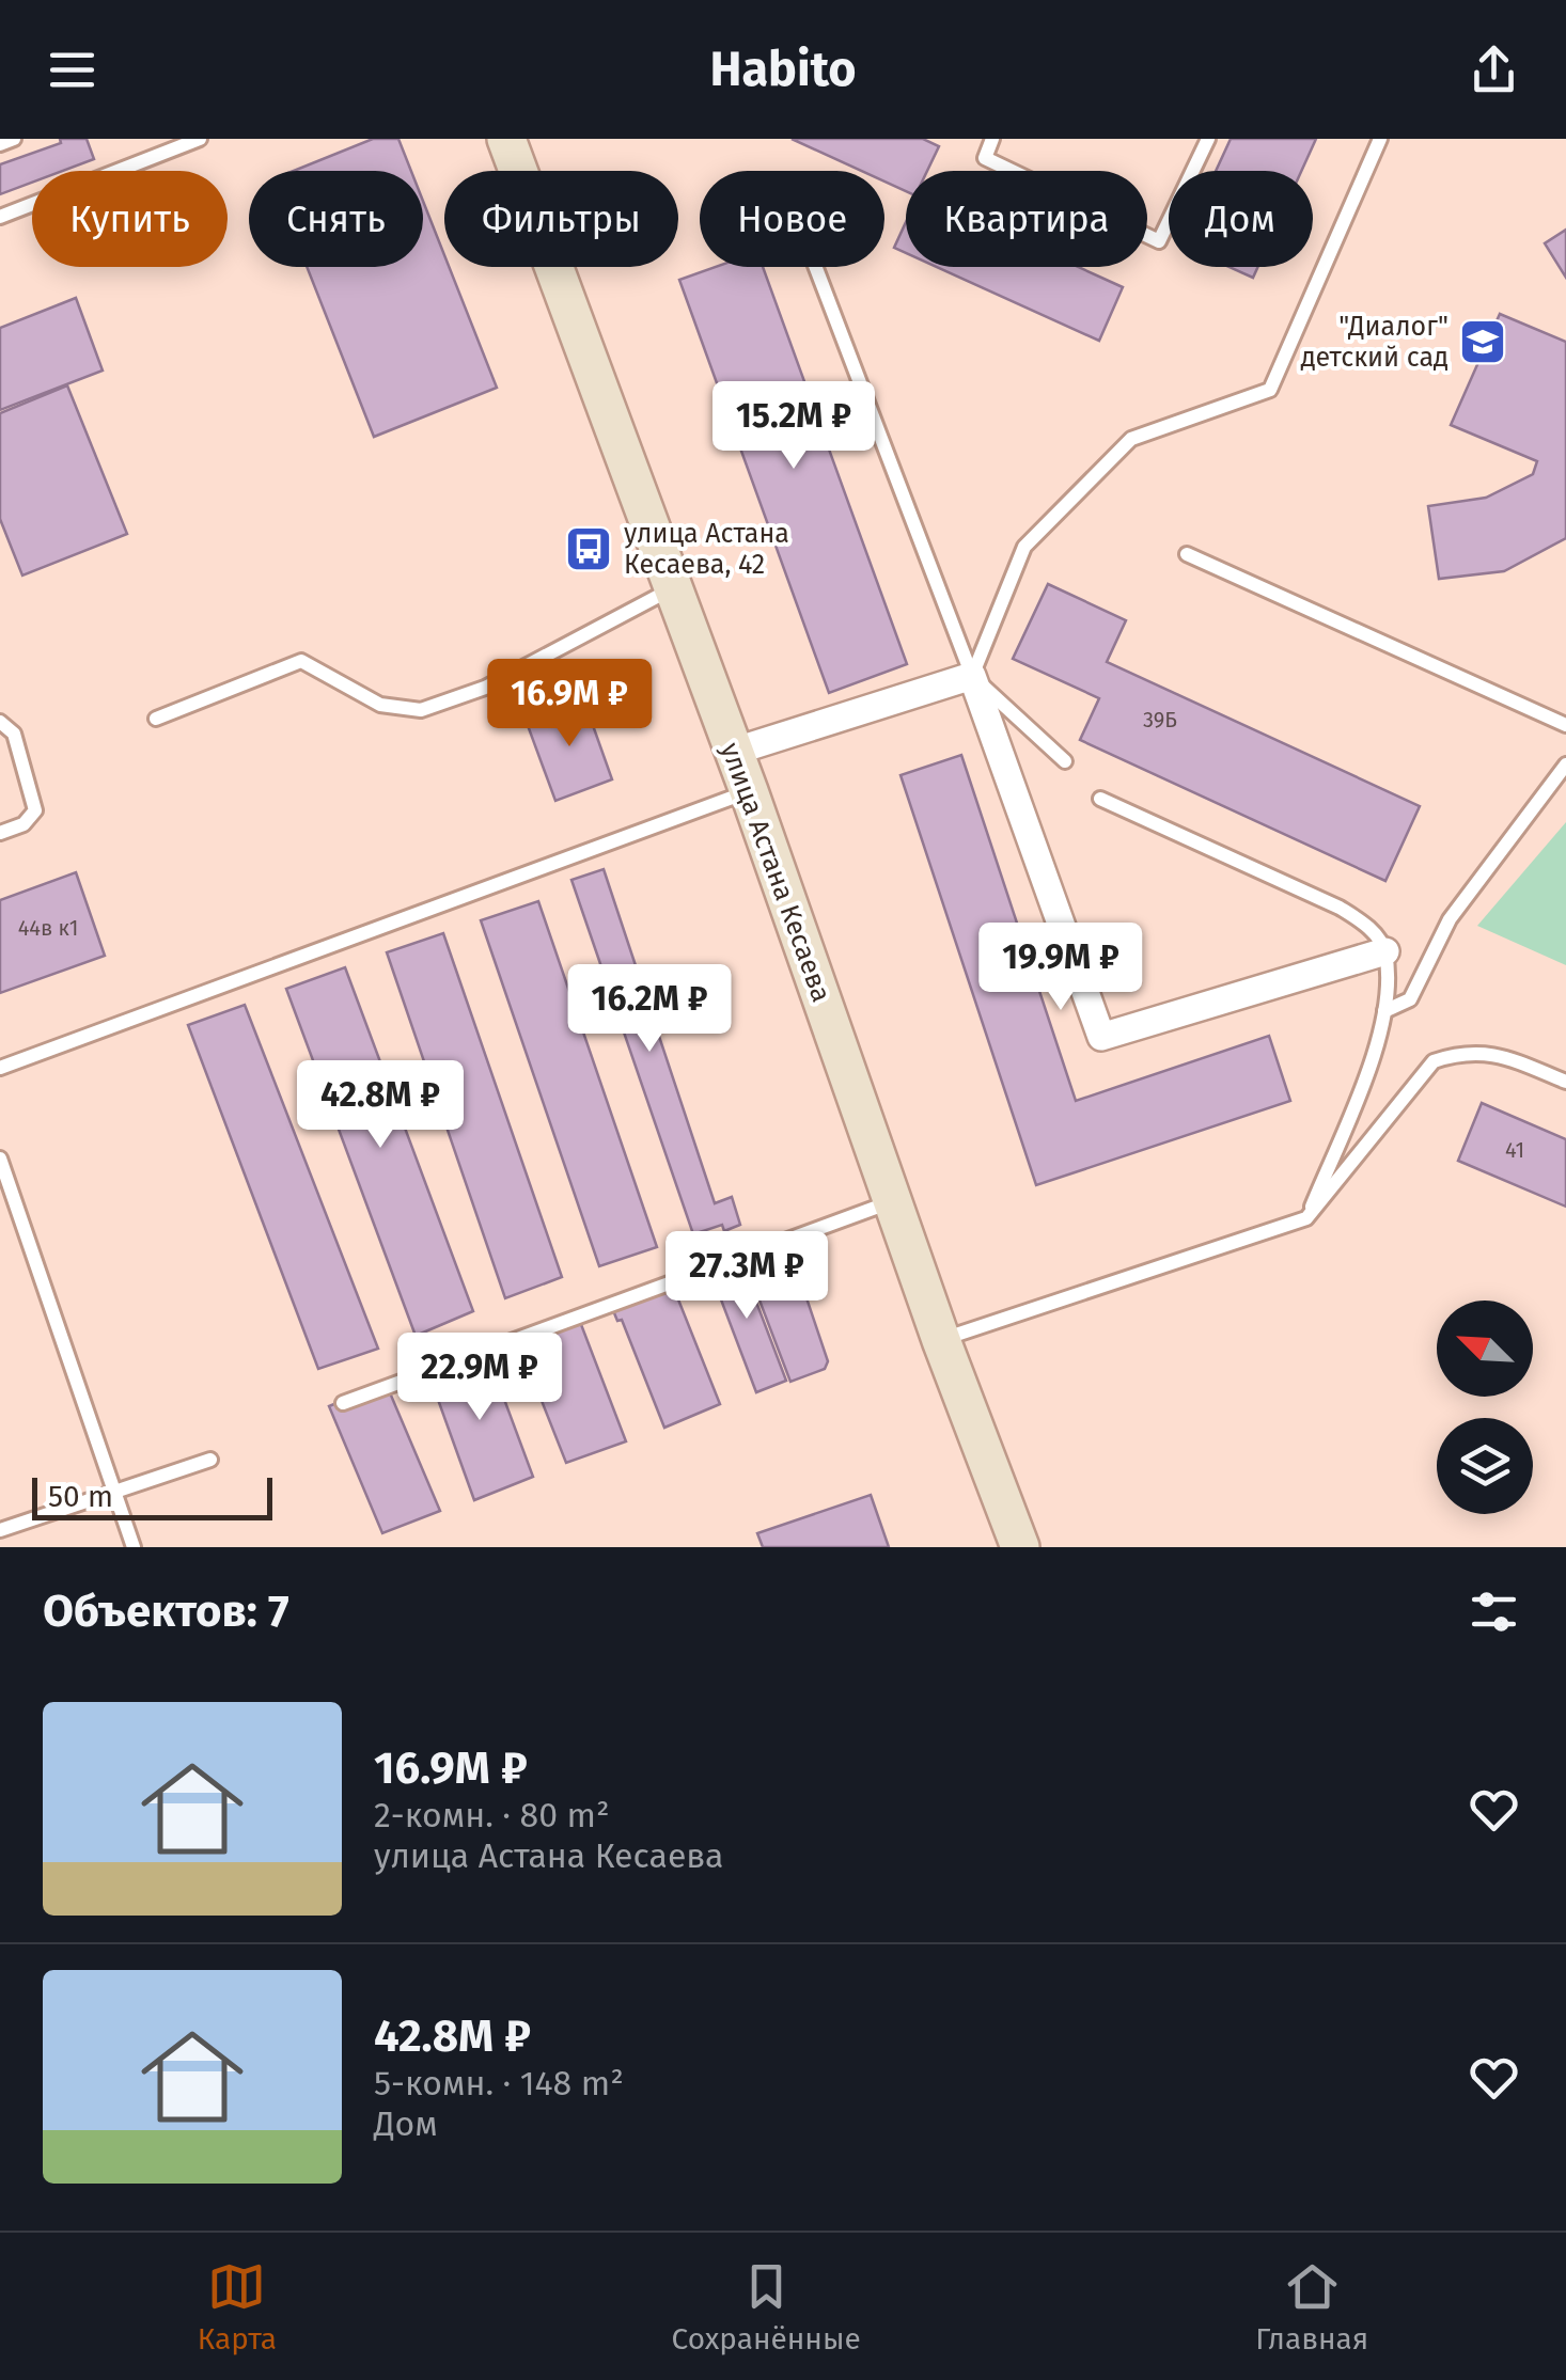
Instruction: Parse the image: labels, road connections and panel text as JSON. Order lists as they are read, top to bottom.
{
  "streets": {
    "street": ["улица Астана Кесаева"]
  },
  "places": {
    "school or university": ["\"Диалог\" детский сад"],
    "bus stop": ["улица Астана Кесаева, 42"]
  },
  "house_numbers": ["39Б", "44в к1", "41"],
  "scale_bar": "50 m",
  "north": "top left",
  "page": {
    "header": "Habito",
    "chip": [
      "Купить",
      "Снять",
      "Фильтры",
      "Новое",
      "Квартира",
      "Дом"
    ],
    "price": [
      "15.2M ₽",
      "16.9M ₽",
      "19.9M ₽",
      "16.2M ₽",
      "42.8M ₽",
      "27.3M ₽",
      "22.9M ₽"
    ],
    "scale": "50 m",
    "heading": "Объектов: 7",
    "list": [
      {
        "name": "16.9M ₽",
        "note": "2-комн. · 80 m² · улица Астана Кесаева"
      },
      {
        "name": "42.8M ₽",
        "note": "5-комн. · 148 m² · Дом"
      }
    ],
    "tabs": ["Карта", "Сохранённые", "Главная"]
  }
}
